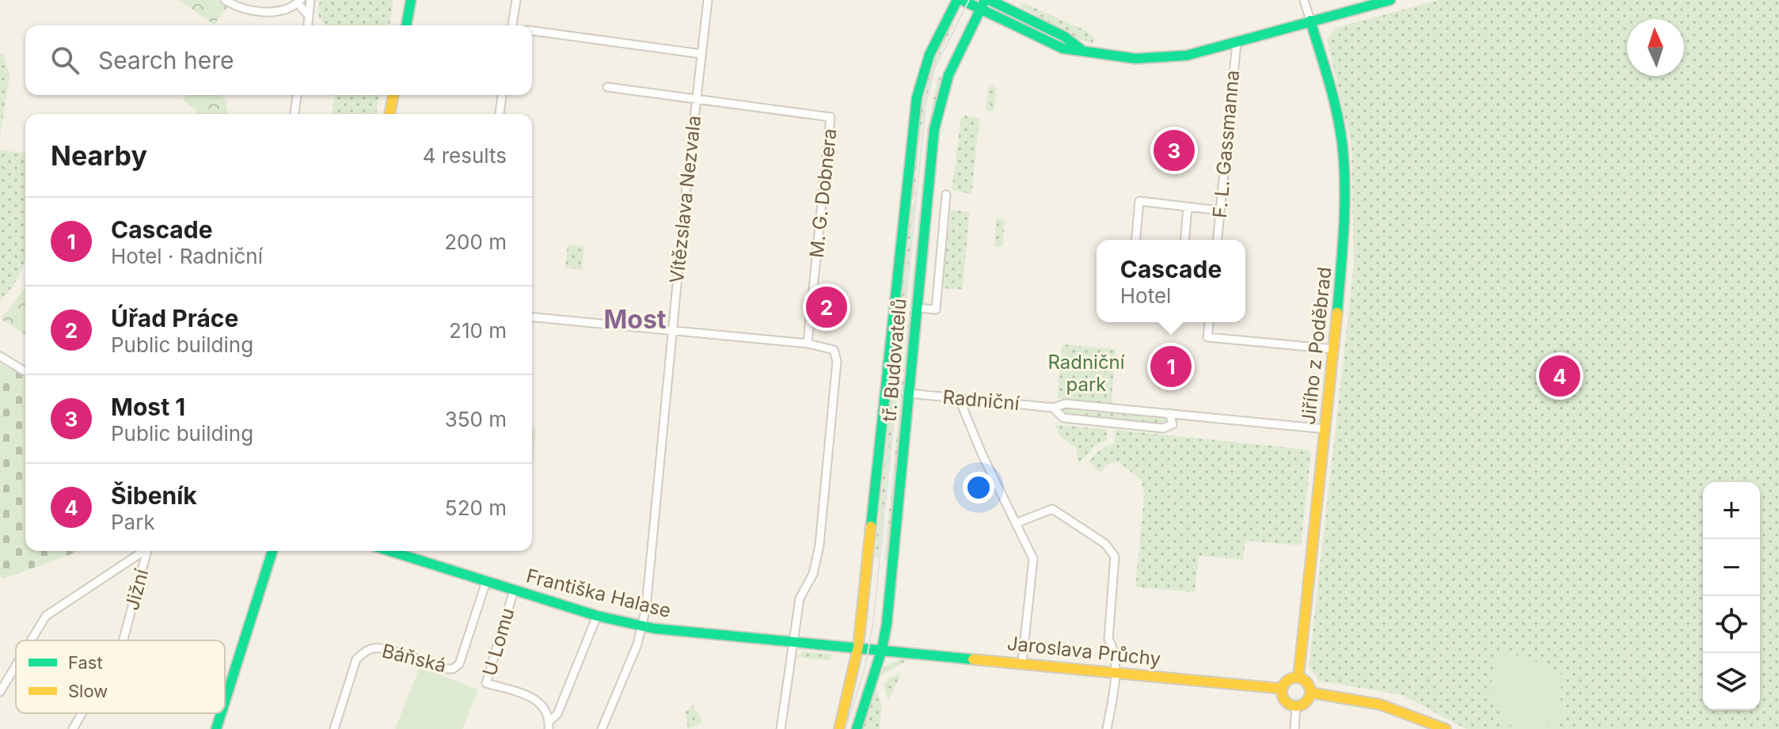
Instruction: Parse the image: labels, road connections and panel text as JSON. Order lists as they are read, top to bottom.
{
  "streets": {
    "street": [
      "F. L. Gassmanna",
      "M. G. Dobnera",
      "Vítězslava Nezvala",
      "Jiřího z Poděbrad",
      "tř. Budovatelů",
      "Radniční",
      "Jižní",
      "Františka Halase",
      "U Lomu",
      "Jaroslava Průchy",
      "Báňská"
    ]
  },
  "crossings": [
    ["M. G. Dobnera", "Vítězslava Nezvala"],
    ["Vítězslava Nezvala", "Františka Halase"],
    ["Jiřího z Poděbrad", "Radniční"],
    ["Jiřího z Poděbrad", "Jaroslava Průchy"],
    ["tř. Budovatelů", "Radniční"],
    ["tř. Budovatelů", "Františka Halase"],
    ["tř. Budovatelů", "Jaroslava Průchy"],
    ["Františka Halase", "U Lomu"],
    ["Františka Halase", "Jaroslava Průchy"],
    ["Františka Halase", "Báňská"]
  ],
  "districts": ["Most"],
  "parks": ["Radniční park"],
  "legend": ["Fast", "Slow"],
  "north": "top",
  "page": {
    "search": "Search here",
    "heading": ["Nearby", "4 results"],
    "pins": [
      "3",
      "2",
      "1",
      "4"
    ],
    "list": [
      {
        "mark": "1",
        "name": "Cascade",
        "note": "Hotel · Radniční",
        "value": "200 m"
      },
      {
        "mark": "2",
        "name": "Úřad Práce",
        "note": "Public building",
        "value": "210 m"
      },
      {
        "mark": "3",
        "name": "Most 1",
        "note": "Public building",
        "value": "350 m"
      },
      {
        "mark": "4",
        "name": "Šibeník",
        "note": "Park",
        "value": "520 m"
      }
    ],
    "popup": ["Cascade", "Hotel"],
    "map_buttons": ["+", "−"]
  }
}
